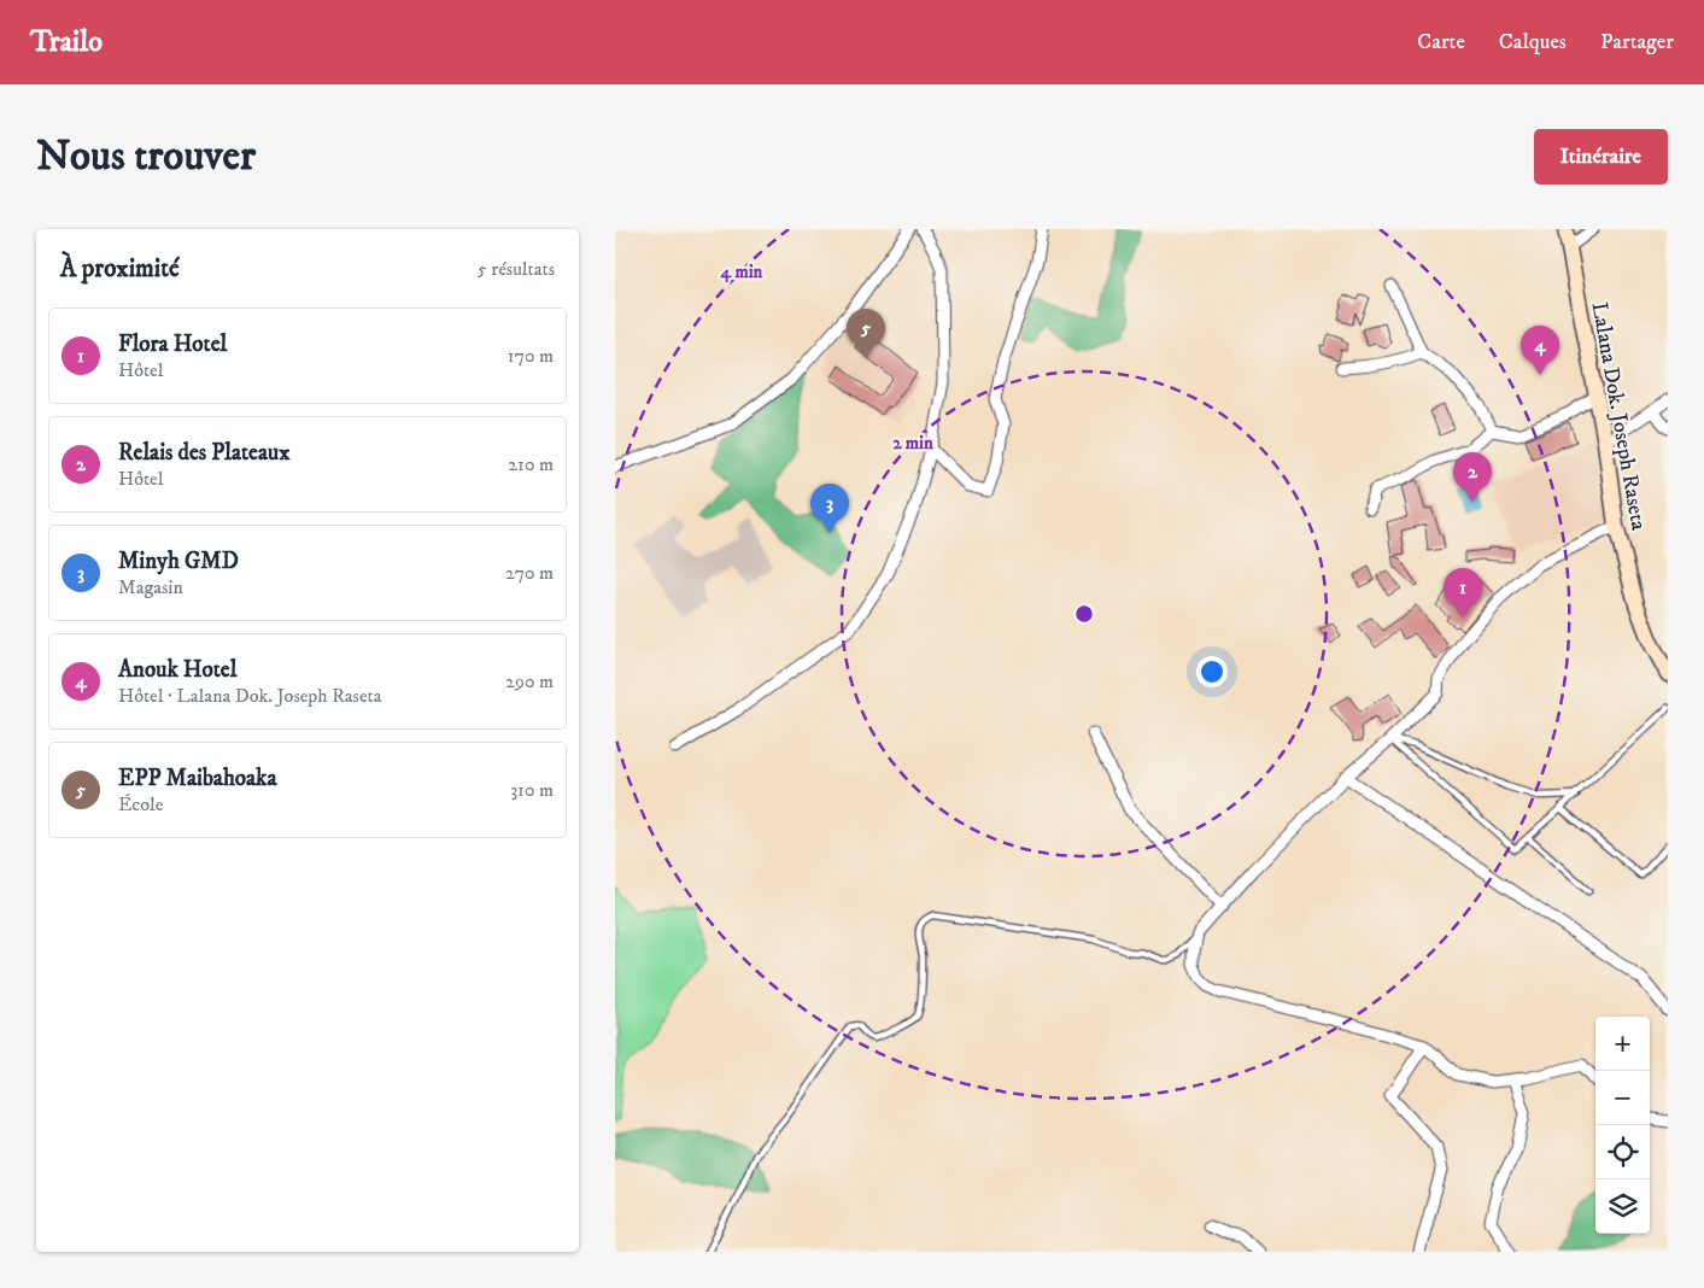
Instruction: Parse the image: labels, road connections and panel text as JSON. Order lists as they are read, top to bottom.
{
  "streets": {
    "main road": ["Lalana Dok. Joseph Raseta"]
  },
  "page": {
    "header": "Trailo",
    "nav": ["Carte", "Calques", "Partager"],
    "buttons": "Itinéraire",
    "title": "Nous trouver",
    "heading": ["À proximité", "5 résultats"],
    "list": [
      {
        "mark": "1",
        "name": "Flora Hotel",
        "note": "Hôtel",
        "value": "170 m"
      },
      {
        "mark": "2",
        "name": "Relais des Plateaux",
        "note": "Hôtel",
        "value": "210 m"
      },
      {
        "mark": "3",
        "name": "Minyh GMD",
        "note": "Magasin",
        "value": "270 m"
      },
      {
        "mark": "4",
        "name": "Anouk Hotel",
        "note": "Hôtel · Lalana Dok. Joseph Raseta",
        "value": "290 m"
      },
      {
        "mark": "5",
        "name": "EPP Maibahoaka",
        "note": "École",
        "value": "310 m"
      }
    ],
    "pins": [
      "5",
      "4",
      "2",
      "3",
      "1"
    ],
    "map_buttons": ["+", "−"]
  },
  "rings": ["4 min", "2 min"]
}
